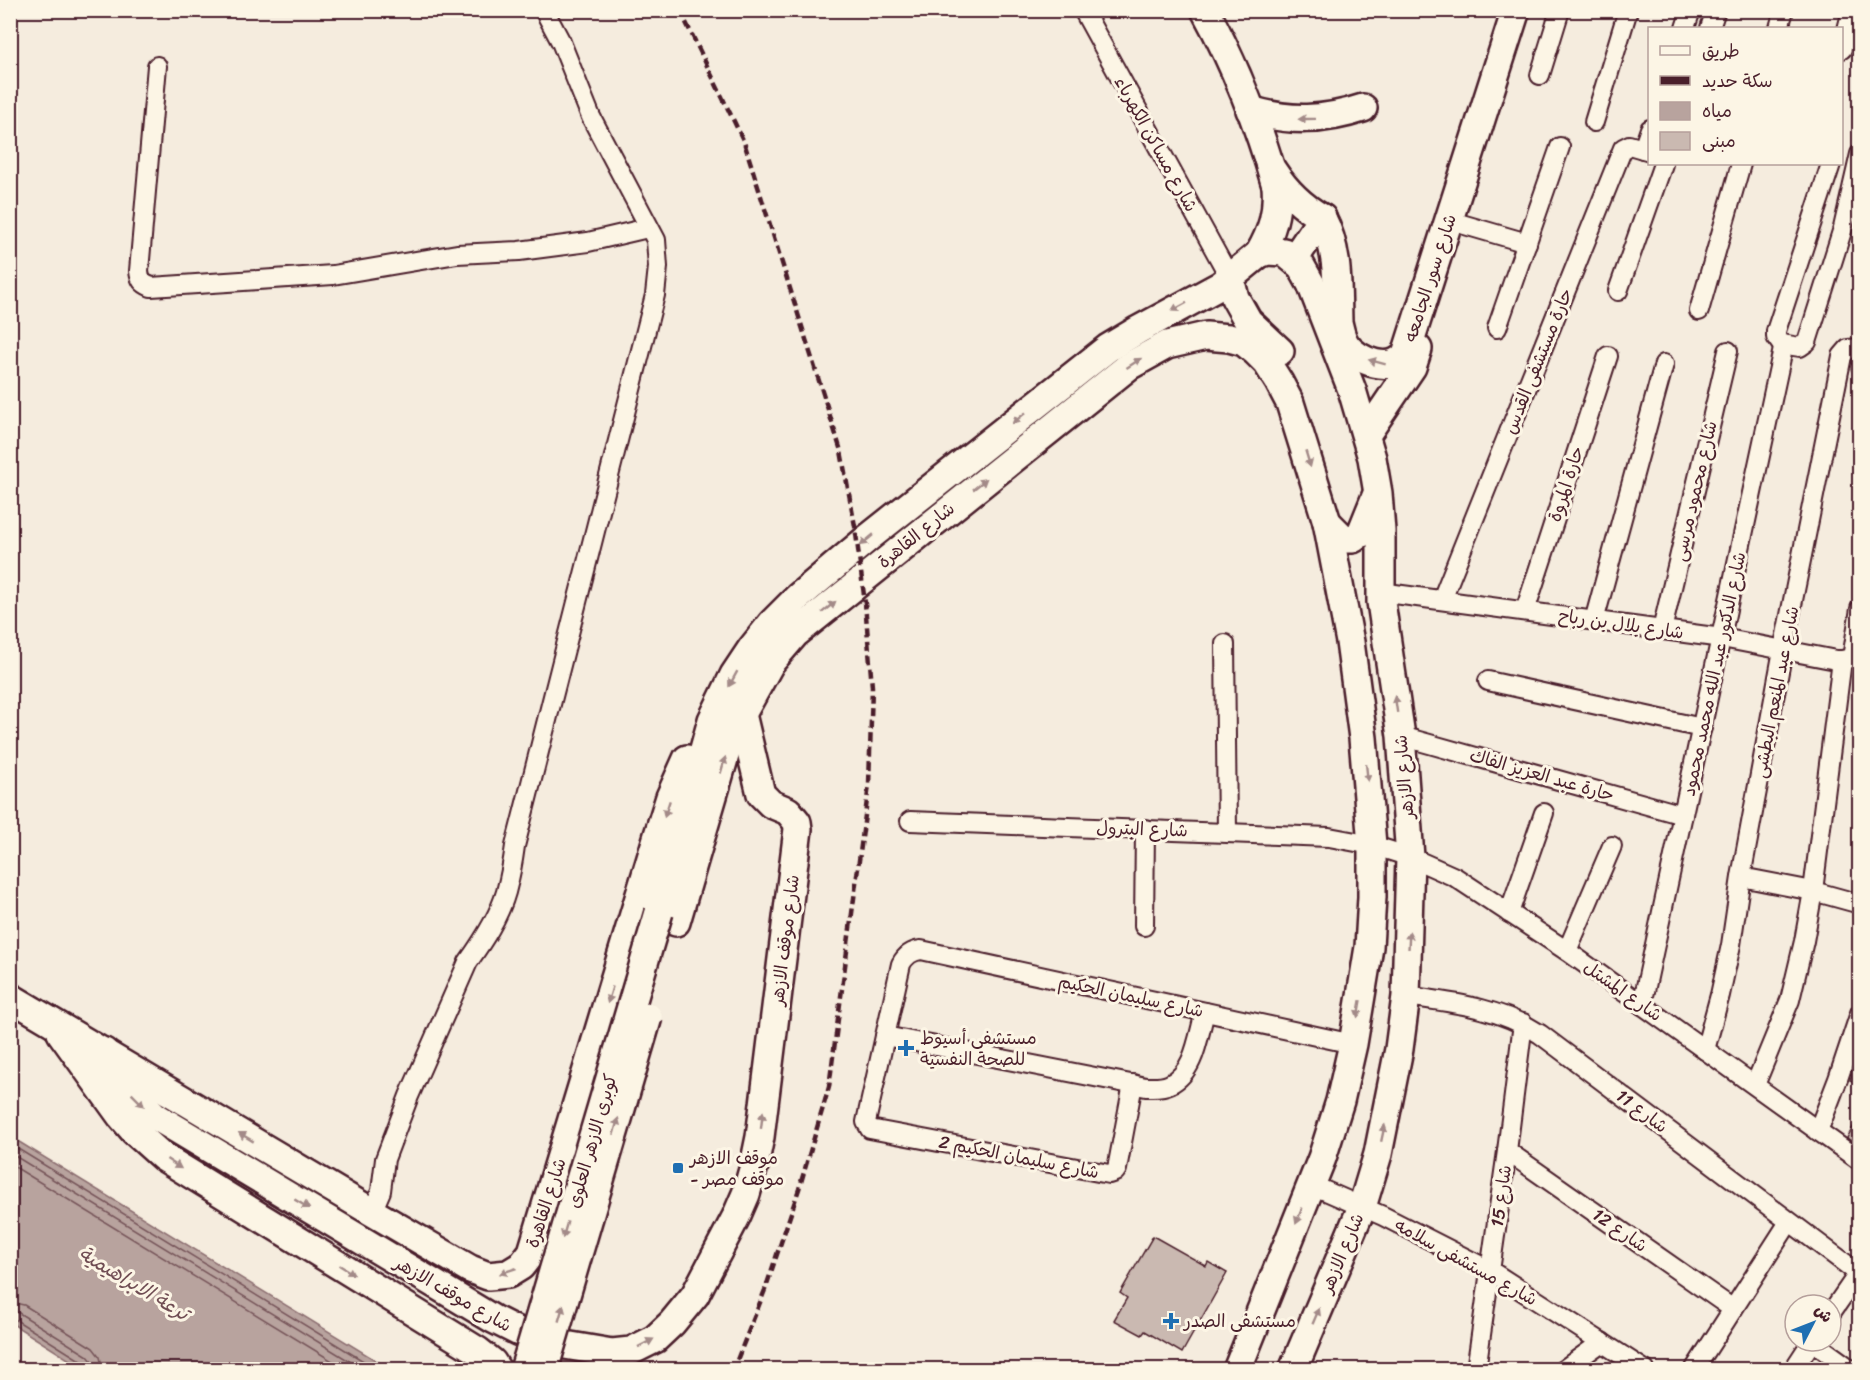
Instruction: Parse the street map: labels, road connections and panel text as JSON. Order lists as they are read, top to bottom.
{
  "streets": {
    "main road": [
      "شارع سور الجامعه",
      "شارع القاهرة",
      "شارع الازهر",
      "شارع موقف الازهر",
      "كوبرى الازهر العلوى"
    ],
    "street": [
      "شارع مساكن الكهرباء",
      "حارة مستشفى القدس",
      "حارة المروة",
      "شارع محمود مرسى",
      "شارع بلال بن رباح",
      "شارع الدكتور عبد الله محمد محمود",
      "شارع عبد المنعم البطشى",
      "حارة عبد العزيز الفاك",
      "شارع البترول",
      "شارع المشتل",
      "شارع سليمان الحكيم",
      "شارع 11",
      "شارع سليمان الحكيم 2",
      "شارع 15",
      "شارع 12",
      "شارع مستشفى سلامه"
    ]
  },
  "crossings": [
    ["شارع مساكن الكهرباء", "شارع القاهرة"],
    ["شارع سور الجامعه", "شارع الازهر"],
    ["حارة مستشفى القدس", "شارع بلال بن رباح"],
    ["حارة المروة", "شارع بلال بن رباح"],
    ["شارع محمود مرسى", "شارع بلال بن رباح"],
    ["شارع القاهرة", "شارع الازهر"],
    ["شارع القاهرة", "شارع موقف الازهر"],
    ["شارع القاهرة", "كوبرى الازهر العلوى"],
    ["شارع بلال بن رباح", "شارع الدكتور عبد الله محمد محمود"],
    ["شارع بلال بن رباح", "شارع عبد المنعم البطشى"],
    ["شارع بلال بن رباح", "شارع الازهر"],
    ["شارع الدكتور عبد الله محمد محمود", "حارة عبد العزيز الفاك"],
    ["شارع الدكتور عبد الله محمد محمود", "شارع المشتل"],
    ["شارع عبد المنعم البطشى", "شارع المشتل"],
    ["حارة عبد العزيز الفاك", "شارع الازهر"],
    ["شارع الازهر", "شارع البترول"],
    ["شارع الازهر", "شارع المشتل"],
    ["شارع الازهر", "شارع سليمان الحكيم"],
    ["شارع الازهر", "شارع 11"],
    ["شارع الازهر", "شارع مستشفى سلامه"],
    ["شارع البترول", "شارع المشتل"],
    ["شارع سليمان الحكيم", "شارع سليمان الحكيم 2"],
    ["شارع 11", "شارع 15"],
    ["شارع 15", "شارع 12"],
    ["شارع 15", "شارع مستشفى سلامه"]
  ],
  "water": ["ترعة الابراهيمية"],
  "places": {
    "health": ["مستشفى أسيوط للصحة النفسية", "مستشفى الصدر"],
    "transit": ["موقف الازهر - موقف مصر"]
  },
  "legend": [
    "طريق",
    "سكة حديد",
    "مياه",
    "مبنى"
  ],
  "north": "top right"
}
